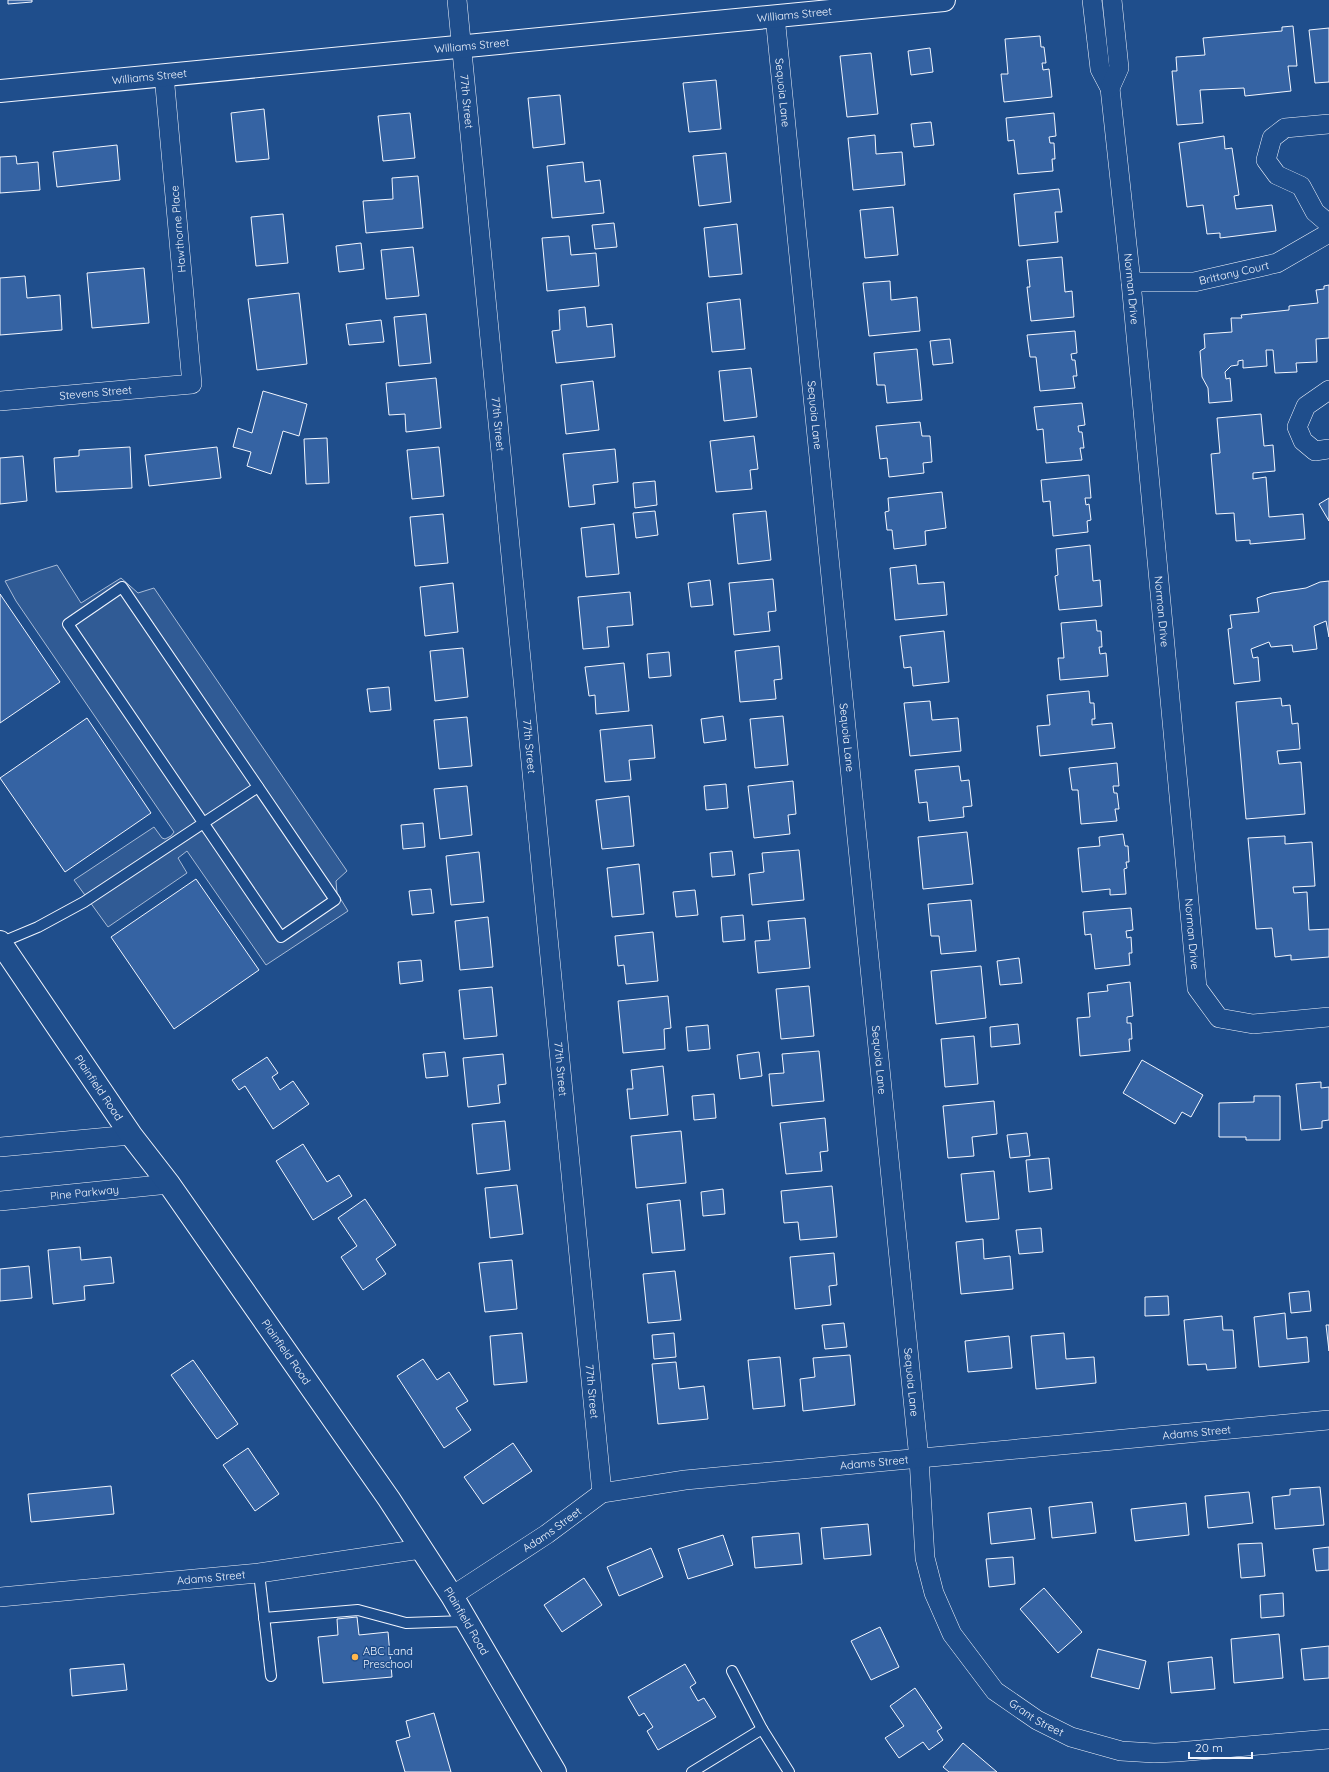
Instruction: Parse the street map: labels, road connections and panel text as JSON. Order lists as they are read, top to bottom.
{
  "streets": {
    "main road": ["Williams Street", "Plainfield Road"],
    "street": [
      "Sequoia Lane",
      "77th Street",
      "Hawthorne Place",
      "Brittany Court",
      "Norman Drive",
      "Stevens Street",
      "Pine Parkway",
      "Adams Street",
      "Grant Street"
    ]
  },
  "crossings": [
    ["Williams Street", "Sequoia Lane"],
    ["Williams Street", "77th Street"],
    ["Williams Street", "Hawthorne Place"],
    ["Sequoia Lane", "Adams Street"],
    ["Sequoia Lane", "Grant Street"],
    ["77th Street", "Adams Street"],
    ["Hawthorne Place", "Stevens Street"],
    ["Brittany Court", "Norman Drive"],
    ["Plainfield Road", "Pine Parkway"],
    ["Plainfield Road", "Adams Street"],
    ["Adams Street", "Grant Street"]
  ],
  "places": ["ABC Land Preschool"],
  "scale_bar": "20 m"
}
